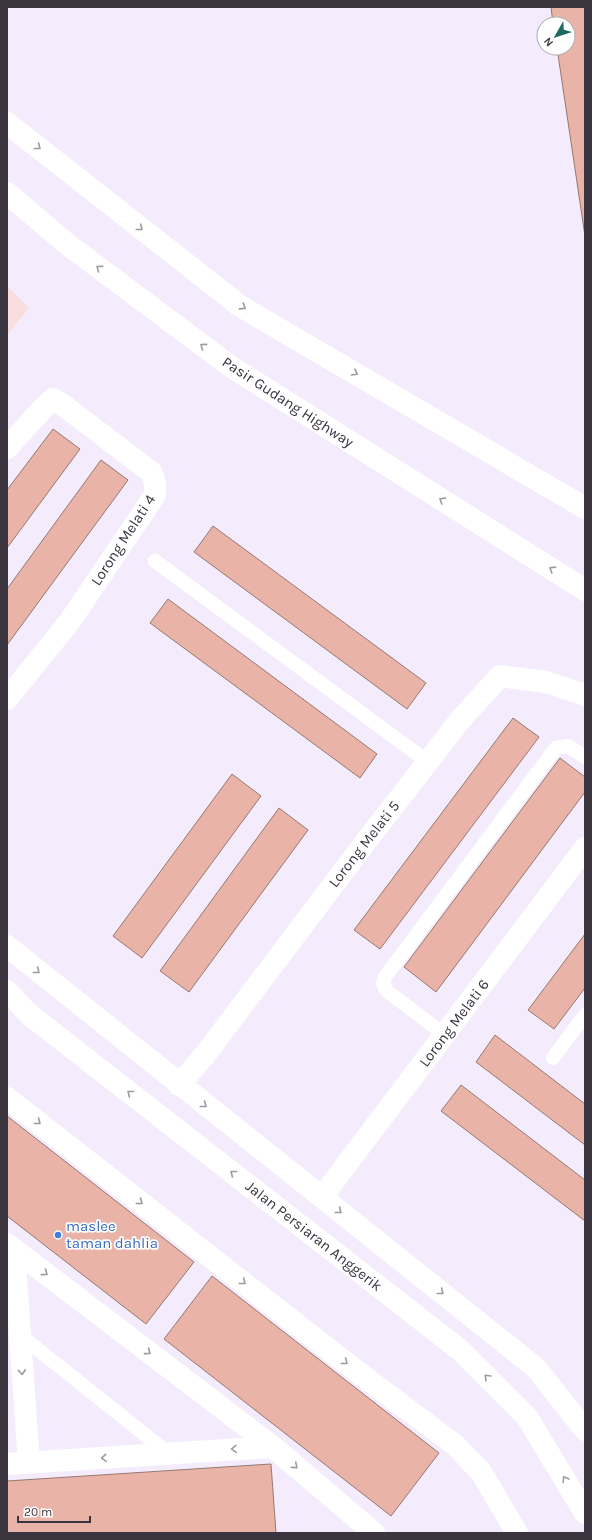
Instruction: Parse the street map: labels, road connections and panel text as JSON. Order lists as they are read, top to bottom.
{
  "streets": {
    "main road": [
      "Pasir Gudang Highway",
      "Lorong Melati 4",
      "Lorong Melati 5",
      "Lorong Melati 6",
      "Jalan Persiaran Anggerik"
    ]
  },
  "places": ["maslee taman dahlia"],
  "scale_bar": "20 m",
  "north": "bottom left"
}
